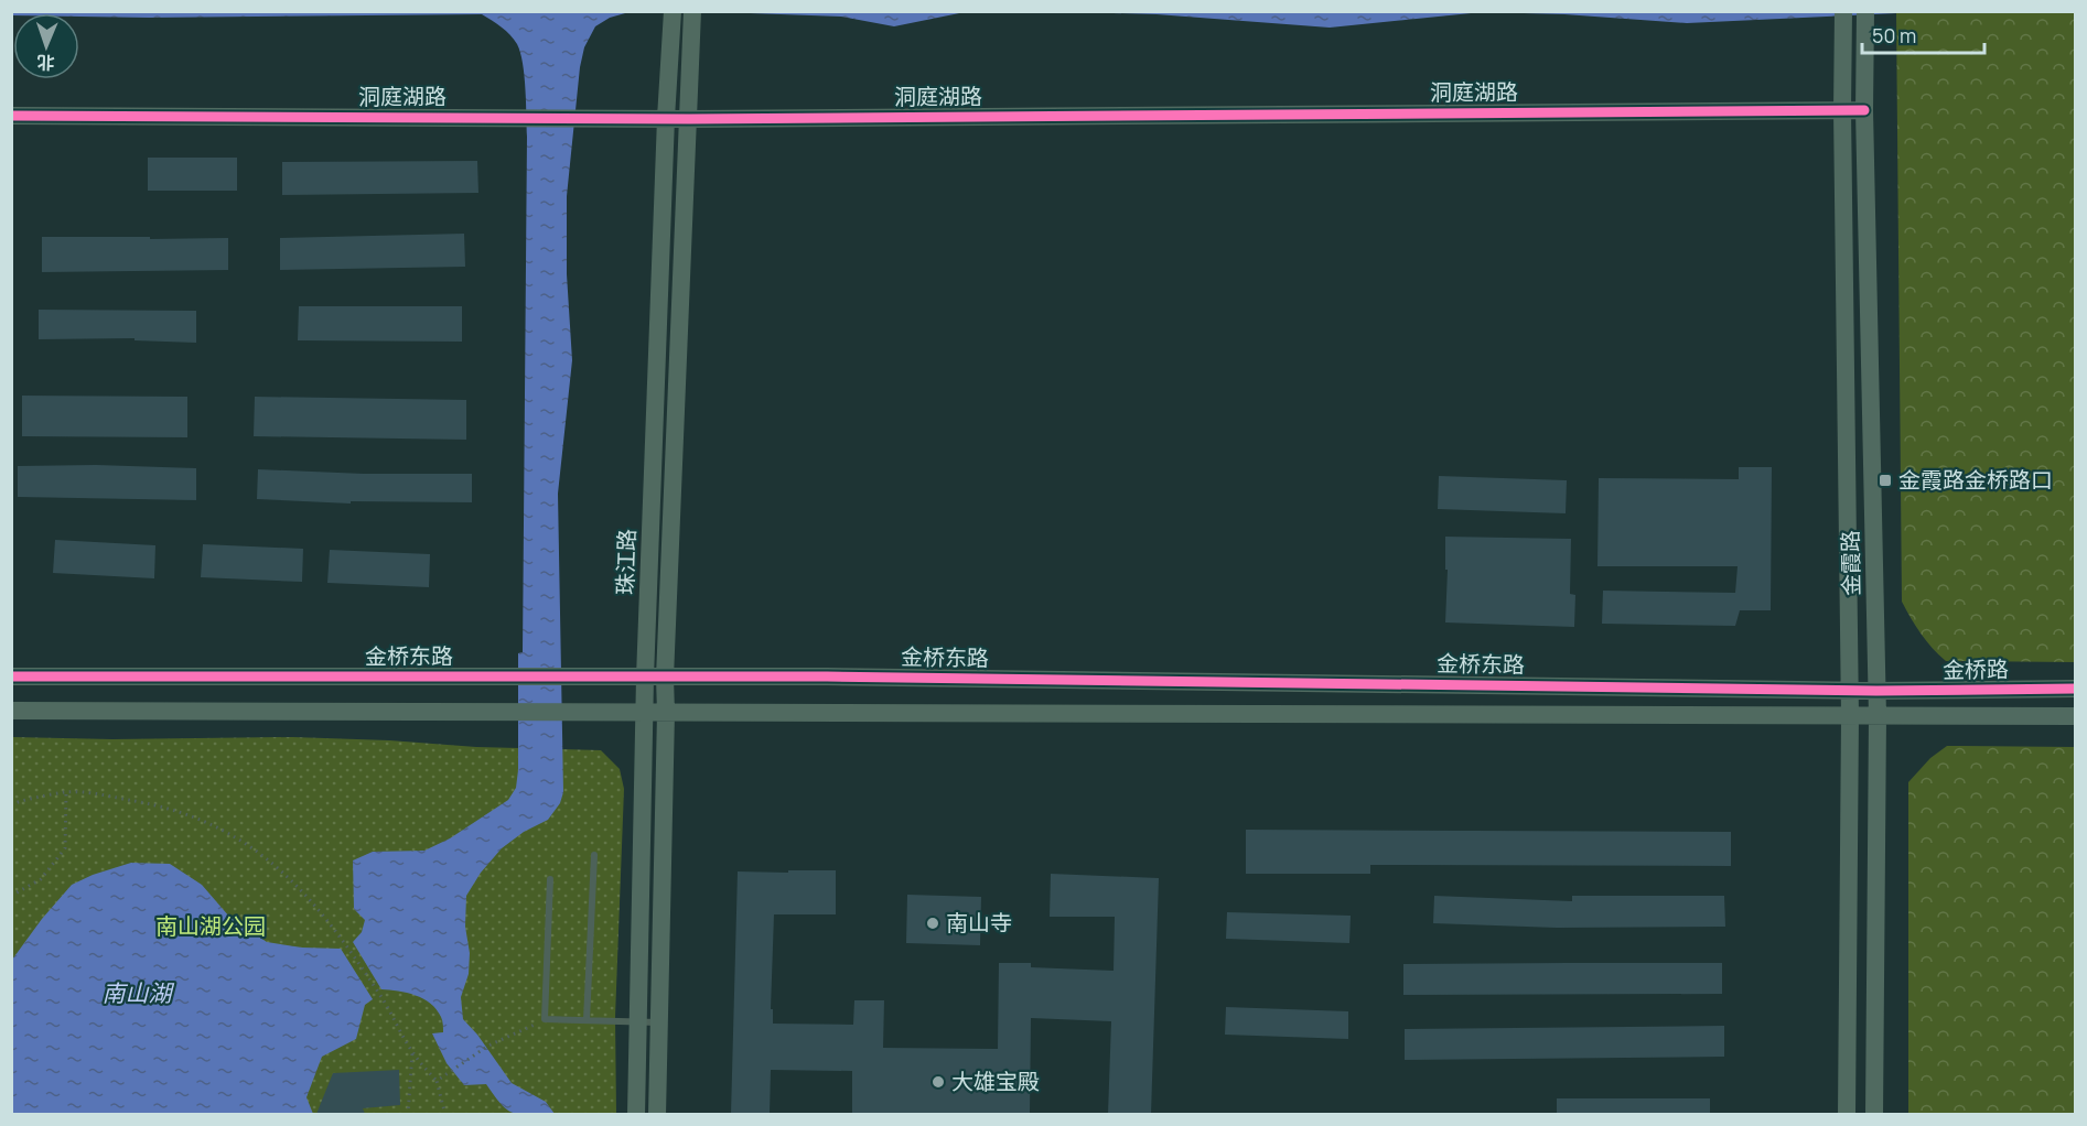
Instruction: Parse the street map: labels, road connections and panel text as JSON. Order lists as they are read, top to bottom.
{
  "streets": {
    "street": [
      "洞庭湖路",
      "珠江路",
      "金霞路",
      "金桥东路",
      "金桥路"
    ]
  },
  "crossings": [
    ["洞庭湖路", "珠江路"],
    ["洞庭湖路", "金霞路"],
    ["珠江路", "金桥东路"],
    ["金霞路", "金桥东路"],
    ["金霞路", "金桥路"],
    ["金桥东路", "金桥路"]
  ],
  "water": ["南山湖"],
  "parks": ["南山湖公园"],
  "places": {
    "transit": ["金霞路金桥路口"],
    "other": ["南山寺", "大雄宝殿"]
  },
  "scale_bar": "50 m",
  "north": "bottom"
}
